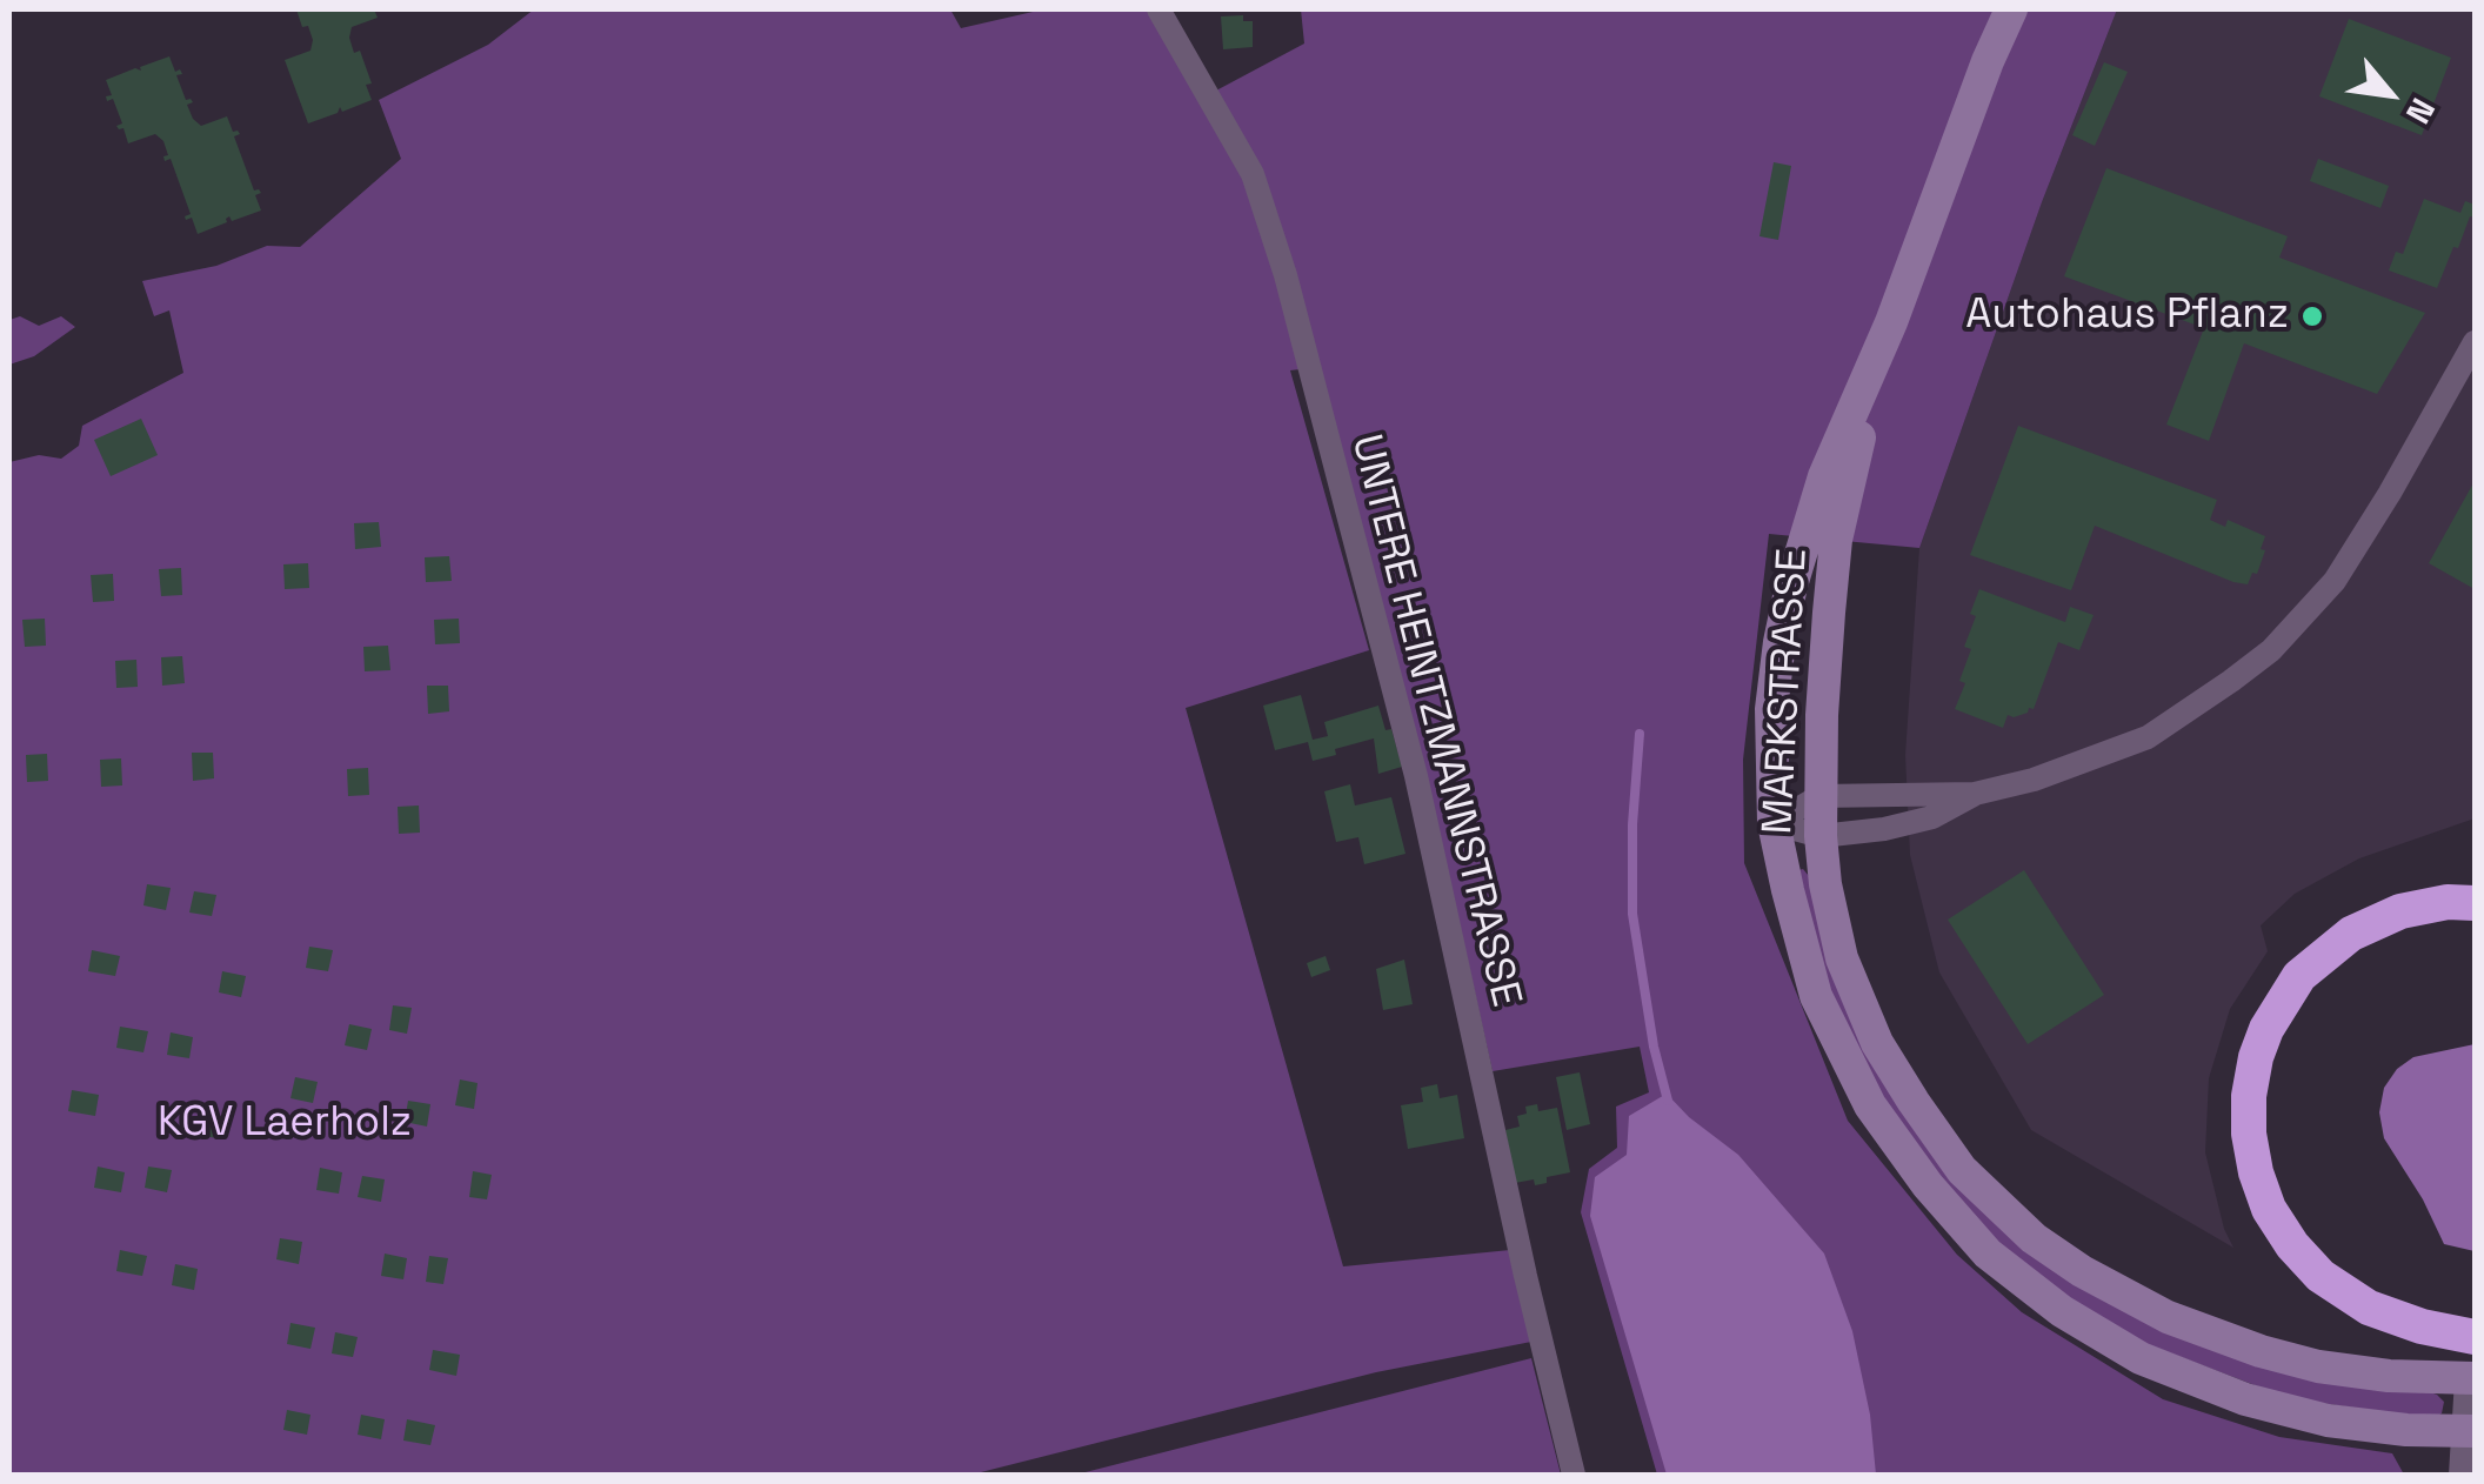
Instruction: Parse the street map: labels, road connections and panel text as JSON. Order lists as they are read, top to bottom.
{
  "streets": {
    "main road": ["MARKSTRASSE"],
    "street": ["UNTERE HEINTZMANNSTRASSE"]
  },
  "parks": ["KGV Laerholz"],
  "places": ["Autohaus Pflanz"],
  "north": "bottom right"
}
